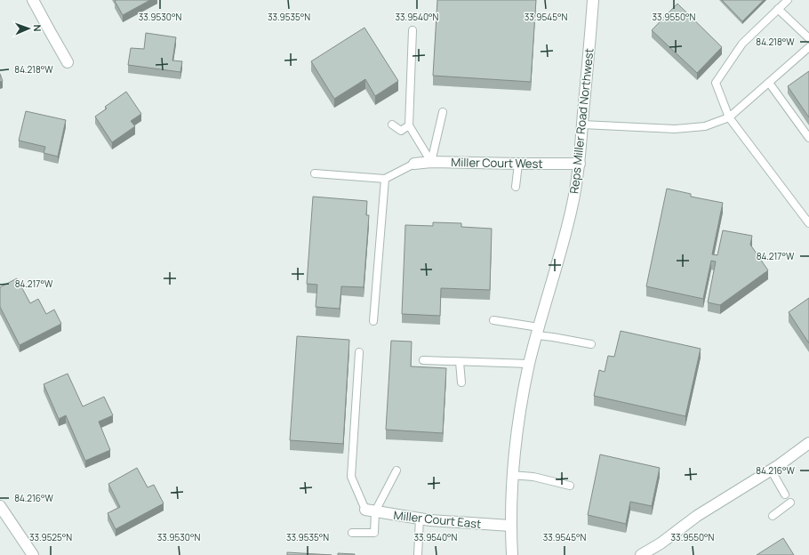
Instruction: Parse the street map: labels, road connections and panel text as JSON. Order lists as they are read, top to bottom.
{
  "streets": {
    "street": ["Reps Miller Road Northwest", "Miller Court West", "Miller Court East"]
  },
  "crossings": [
    ["Reps Miller Road Northwest", "Miller Court West"],
    ["Reps Miller Road Northwest", "Miller Court East"]
  ],
  "north": "right",
  "coordinates": [
    "33.9530°N",
    "33.9535°N",
    "33.9540°N",
    "33.9545°N",
    "33.9550°N",
    "84.218°W",
    "84.217°W",
    "84.216°W",
    "33.9525°N"
  ]
}
